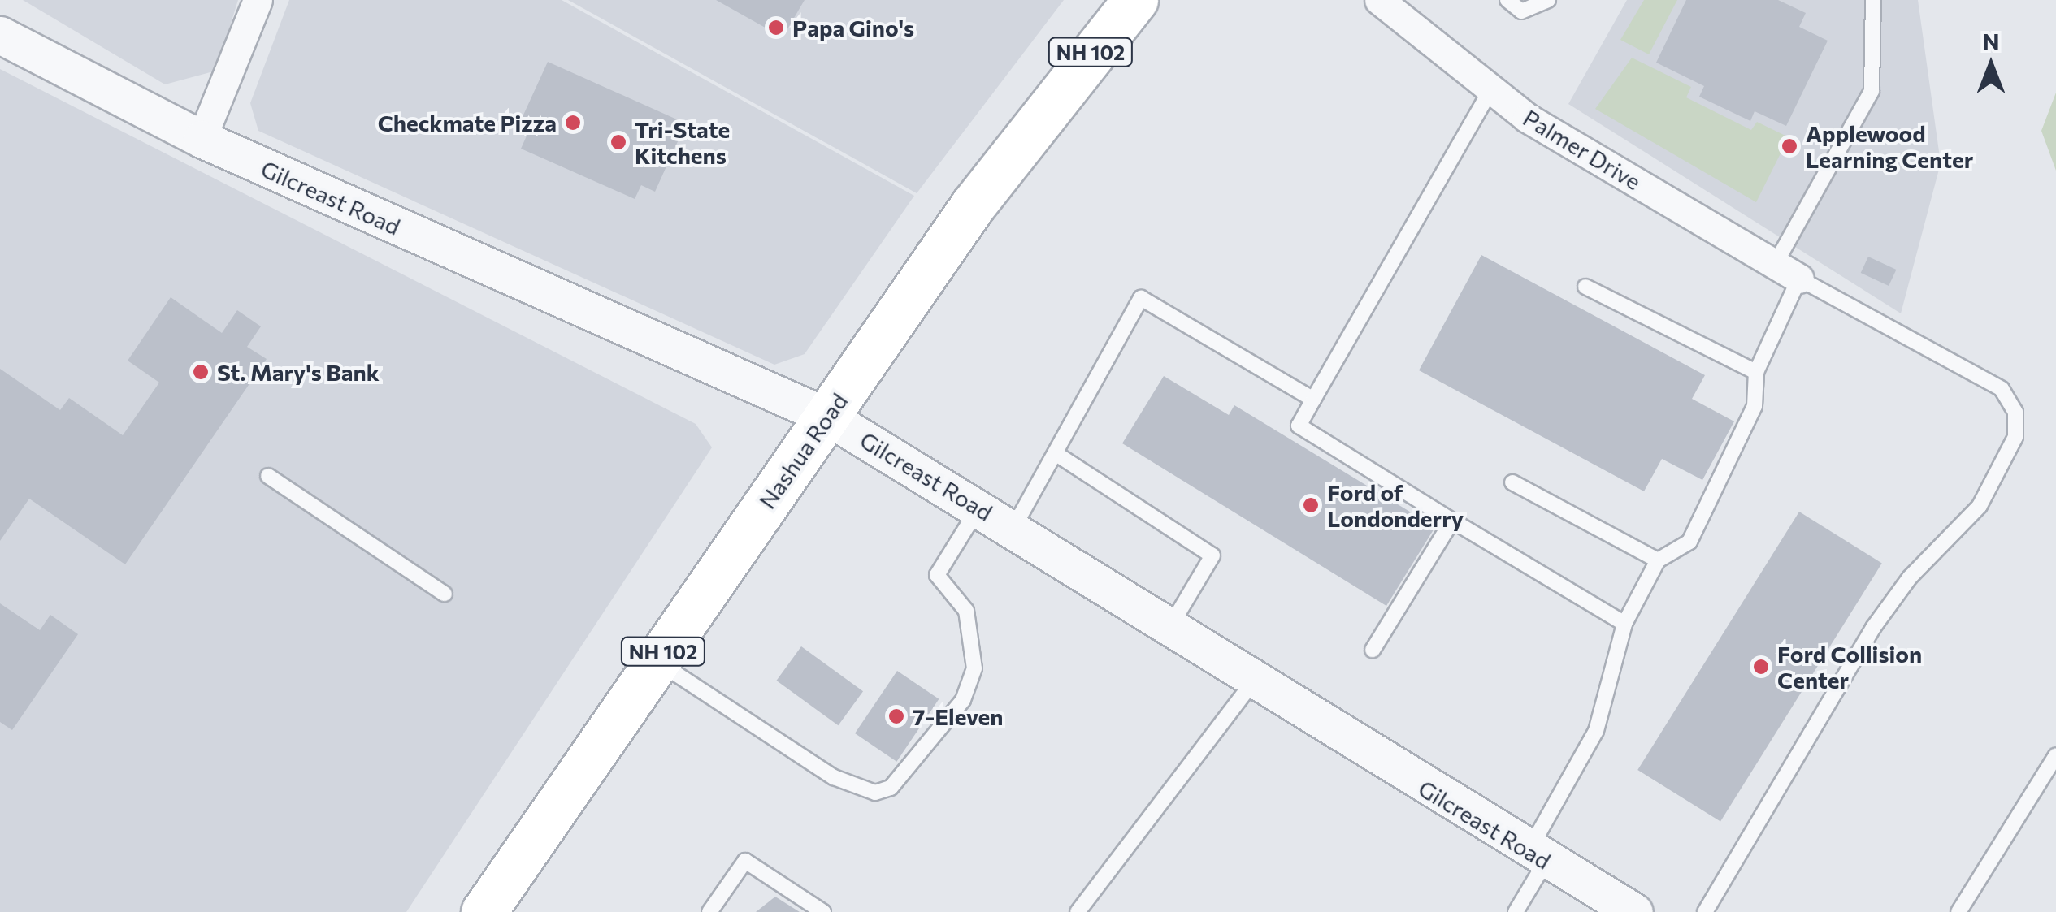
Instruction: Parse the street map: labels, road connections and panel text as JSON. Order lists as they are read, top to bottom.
{
  "streets": {
    "main road": ["NH 102", "Nashua Road"],
    "street": ["Palmer Drive", "Gilcreast Road"]
  },
  "crossings": [
    ["Gilcreast Road", "Nashua Road"]
  ],
  "places": [
    "Papa Gino's",
    "Checkmate Pizza",
    "Tri-State Kitchens",
    "Applewood Learning Center",
    "St. Mary's Bank",
    "Ford of Londonderry",
    "Ford Collision Center",
    "7-Eleven"
  ],
  "north": "top"
}
